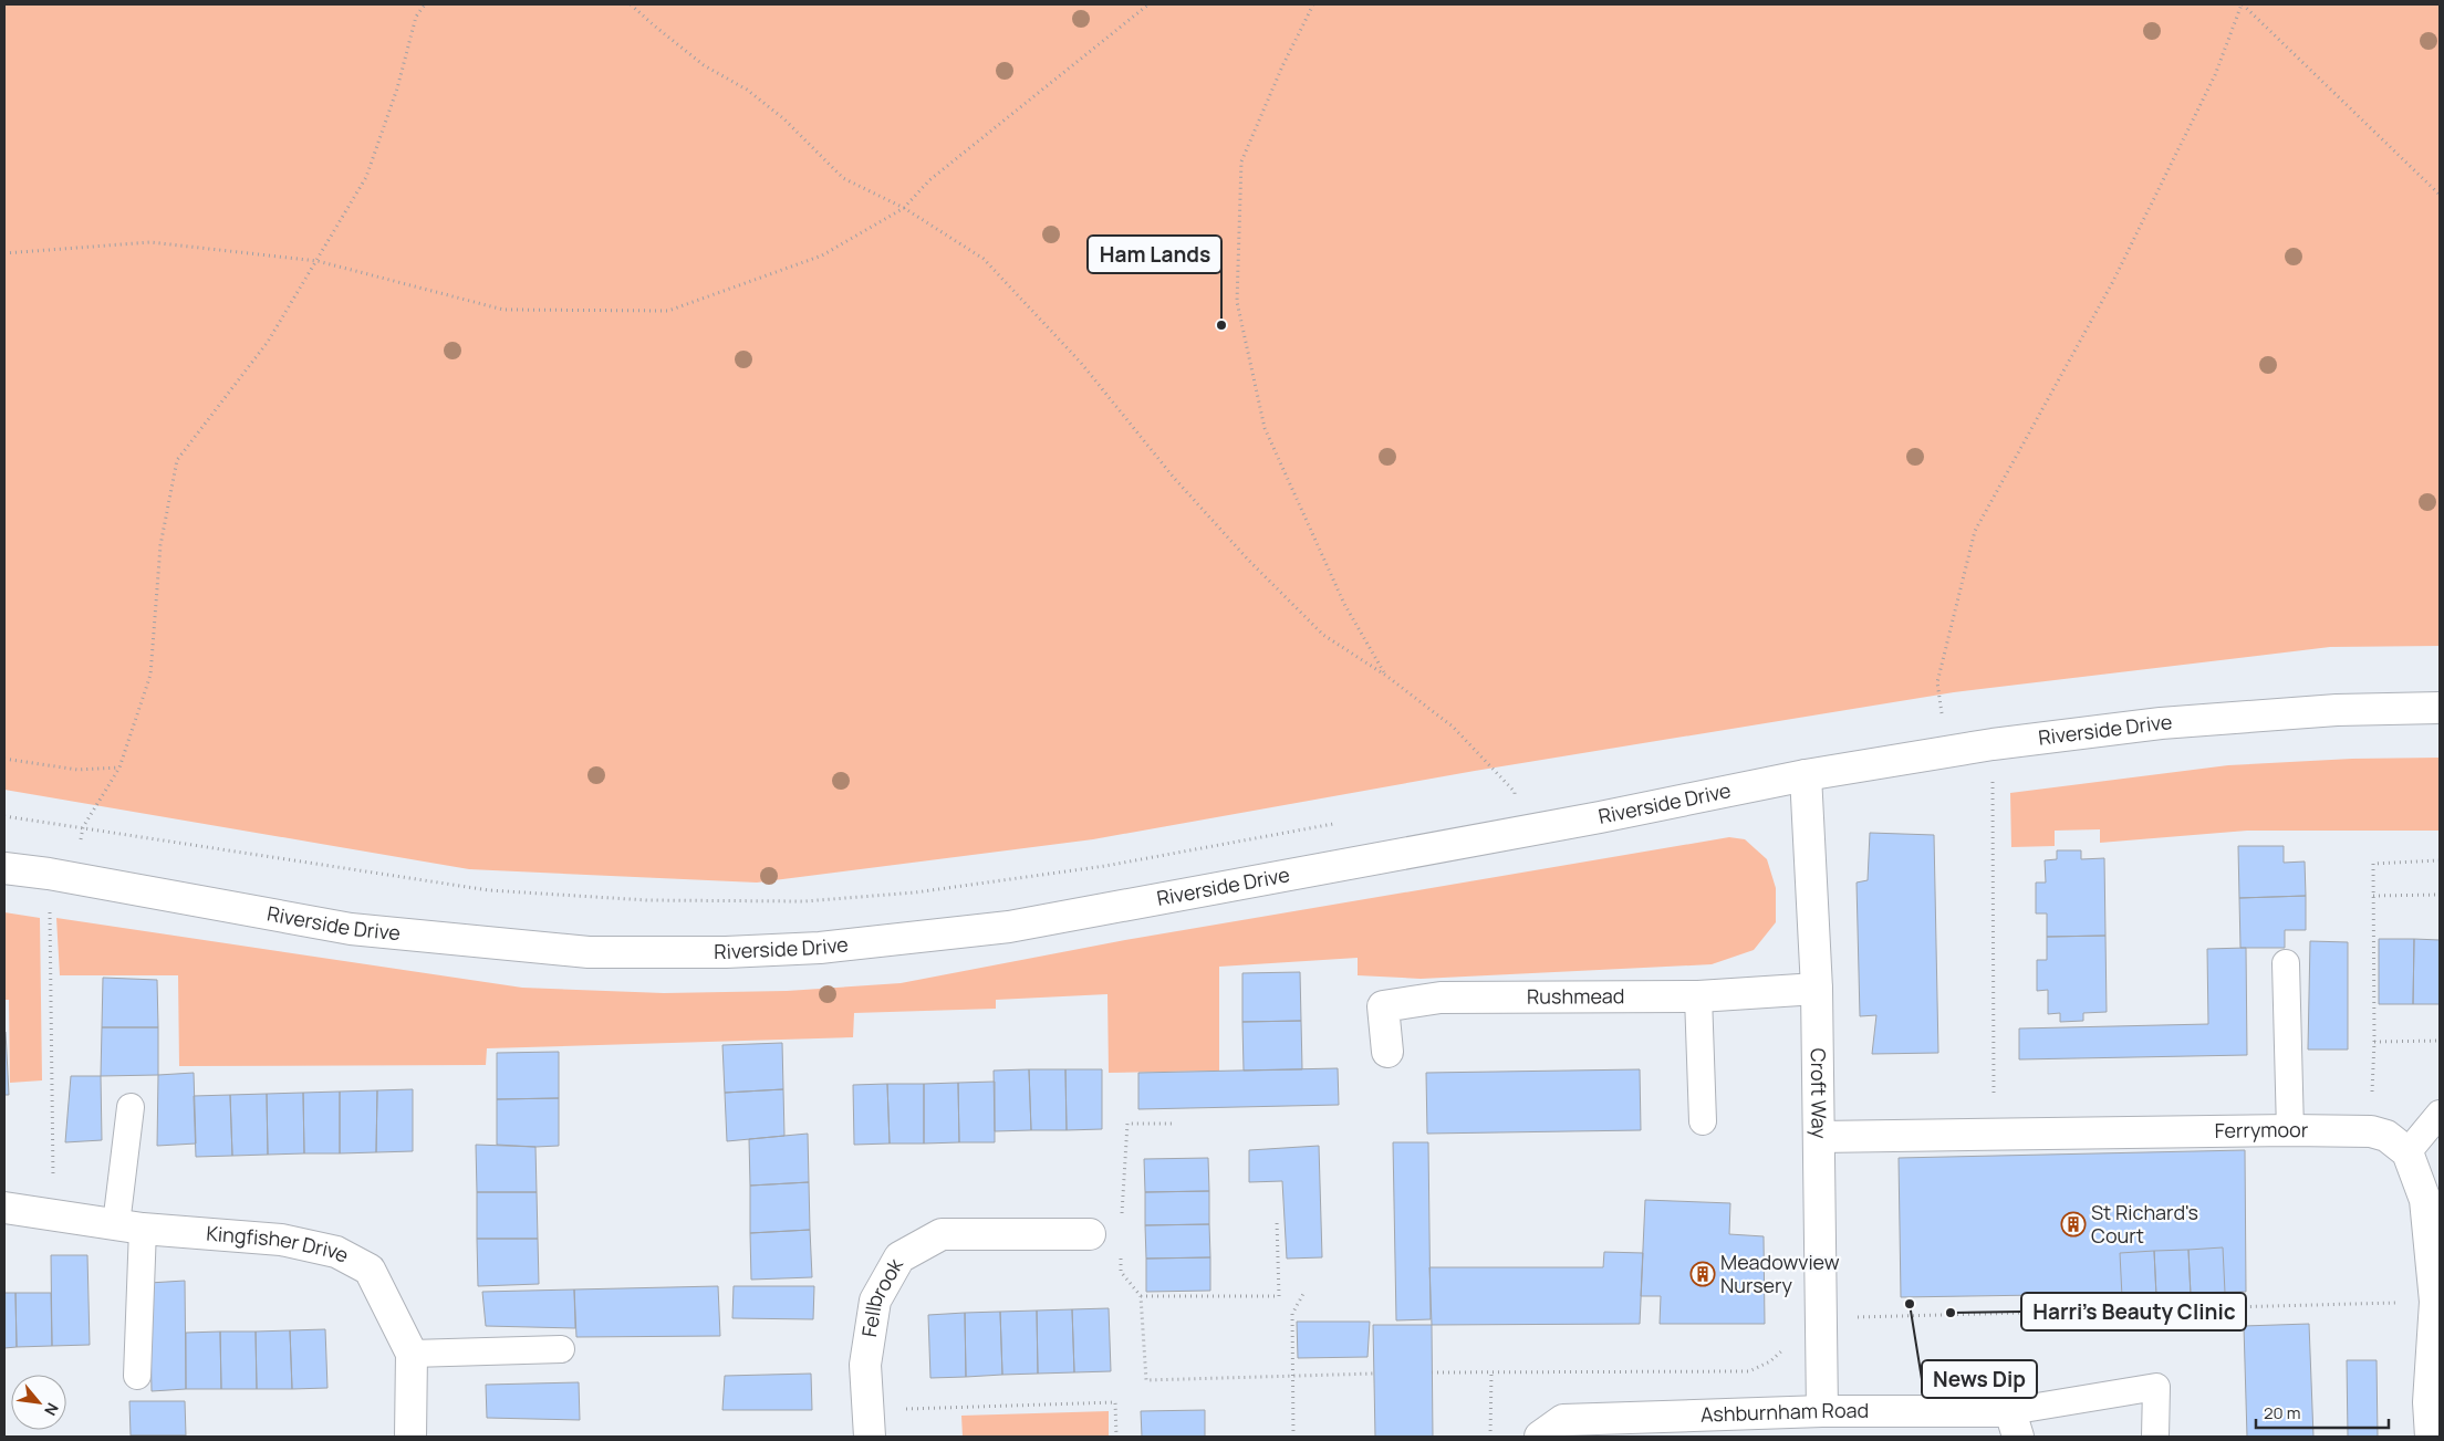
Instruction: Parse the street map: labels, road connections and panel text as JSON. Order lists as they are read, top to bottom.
{
  "streets": {
    "street": [
      "Riverside Drive",
      "Rushmead",
      "Croft Way",
      "Ferrymoor",
      "Kingfisher Drive",
      "Fellbrook",
      "Ashburnham Road"
    ]
  },
  "crossings": [
    ["Riverside Drive", "Croft Way"],
    ["Rushmead", "Croft Way"],
    ["Croft Way", "Ferrymoor"],
    ["Croft Way", "Ashburnham Road"]
  ],
  "places": {
    "other": ["Ham Lands", "News Dip", "Harri’s Beauty Clinic"],
    "building": ["St Richard's Court", "Meadowview Nursery"]
  },
  "scale_bar": "20 m",
  "north": "bottom right"
}
